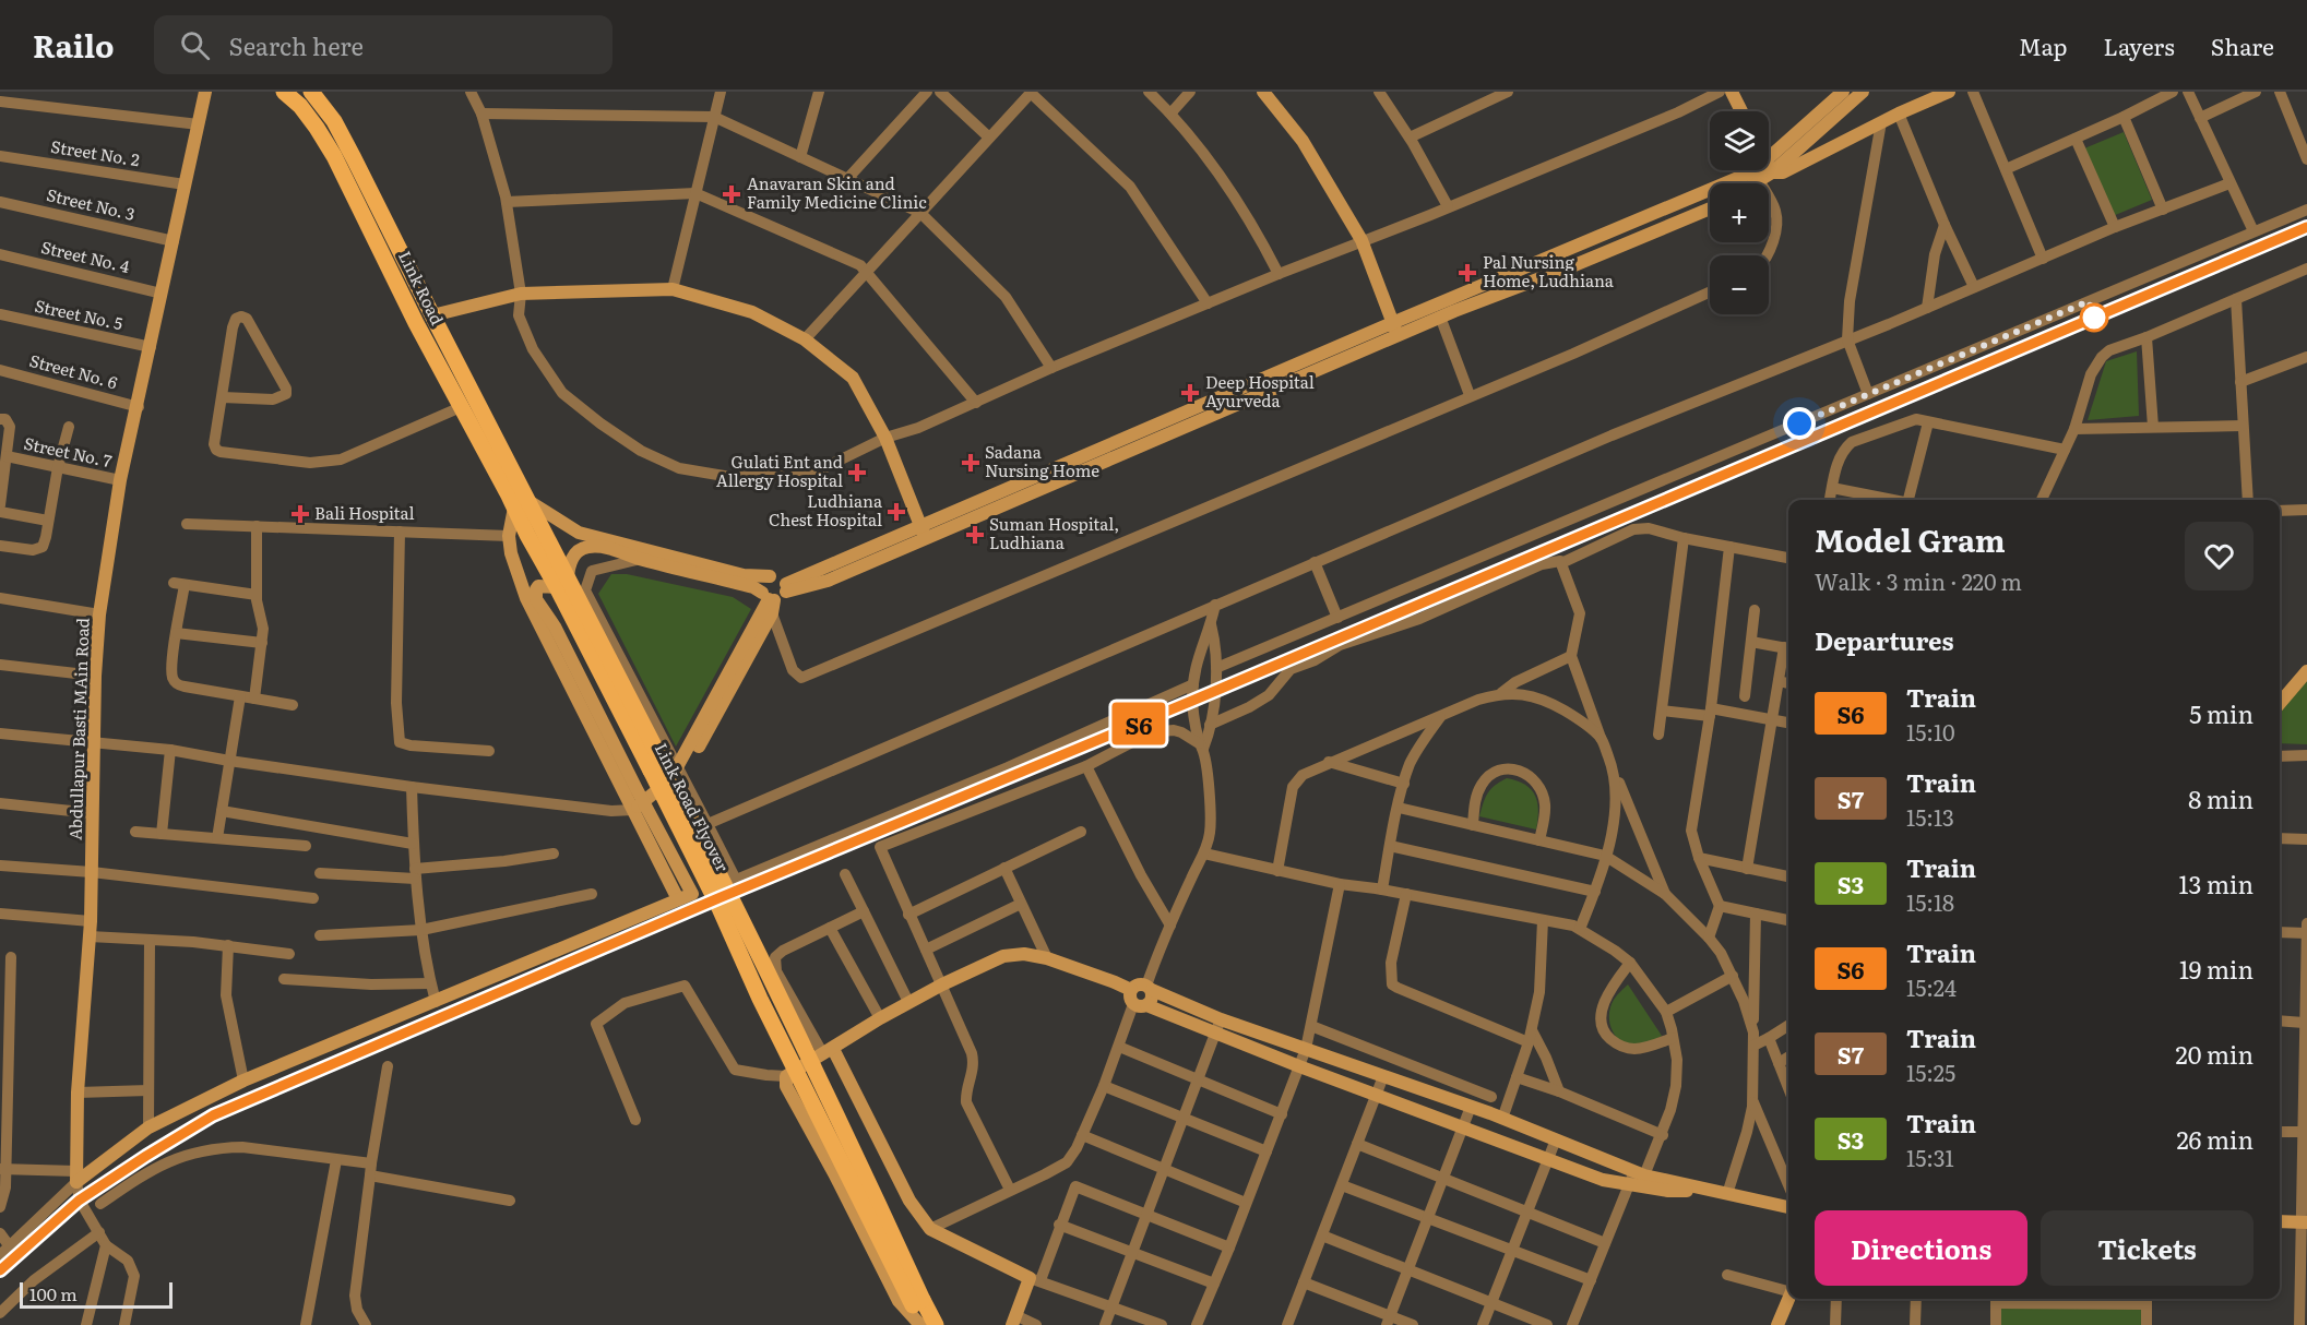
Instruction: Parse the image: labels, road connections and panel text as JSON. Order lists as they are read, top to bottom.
{
  "streets": {
    "main road": ["Link Road", "Link Road Flyover"],
    "street": [
      "Street No. 2",
      "Street No. 3",
      "Street No. 4",
      "Street No. 5",
      "Street No. 6",
      "Street No. 7",
      "Abdullapur Basti MAin Road"
    ]
  },
  "crossings": [
    ["Street No. 2", "Abdullapur Basti MAin Road"],
    ["Street No. 3", "Abdullapur Basti MAin Road"],
    ["Street No. 4", "Abdullapur Basti MAin Road"],
    ["Link Road", "Link Road Flyover"],
    ["Street No. 5", "Abdullapur Basti MAin Road"],
    ["Street No. 6", "Abdullapur Basti MAin Road"],
    ["Street No. 7", "Abdullapur Basti MAin Road"]
  ],
  "places": {
    "health": [
      "Anavaran Skin and Family Medicine Clinic",
      "Pal Nursing Home, Ludhiana",
      "Deep Hospital Ayurveda",
      "Sadana Nursing Home",
      "Gulati Ent and Allergy Hospital",
      "Ludhiana Chest Hospital",
      "Bali Hospital",
      "Suman Hospital, Ludhiana"
    ]
  },
  "scale_bar": "100 m",
  "page": {
    "header": "Railo",
    "search": "Search here",
    "nav": ["Map", "Layers", "Share"],
    "on_map": "S6",
    "map_buttons": ["+", "−"],
    "heading": [
      ["Model Gram", "Walk · 3 min · 220 m"],
      "Departures"
    ],
    "list": [
      {
        "mark": "S6",
        "name": "Train",
        "note": "15:10",
        "value": "5 min"
      },
      {
        "mark": "S7",
        "name": "Train",
        "note": "15:13",
        "value": "8 min"
      },
      {
        "mark": "S3",
        "name": "Train",
        "note": "15:18",
        "value": "13 min"
      },
      {
        "mark": "S6",
        "name": "Train",
        "note": "15:24",
        "value": "19 min"
      },
      {
        "mark": "S7",
        "name": "Train",
        "note": "15:25",
        "value": "20 min"
      },
      {
        "mark": "S3",
        "name": "Train",
        "note": "15:31",
        "value": "26 min"
      }
    ],
    "buttons": ["Directions", "Tickets"],
    "scale": "100 m"
  }
}
